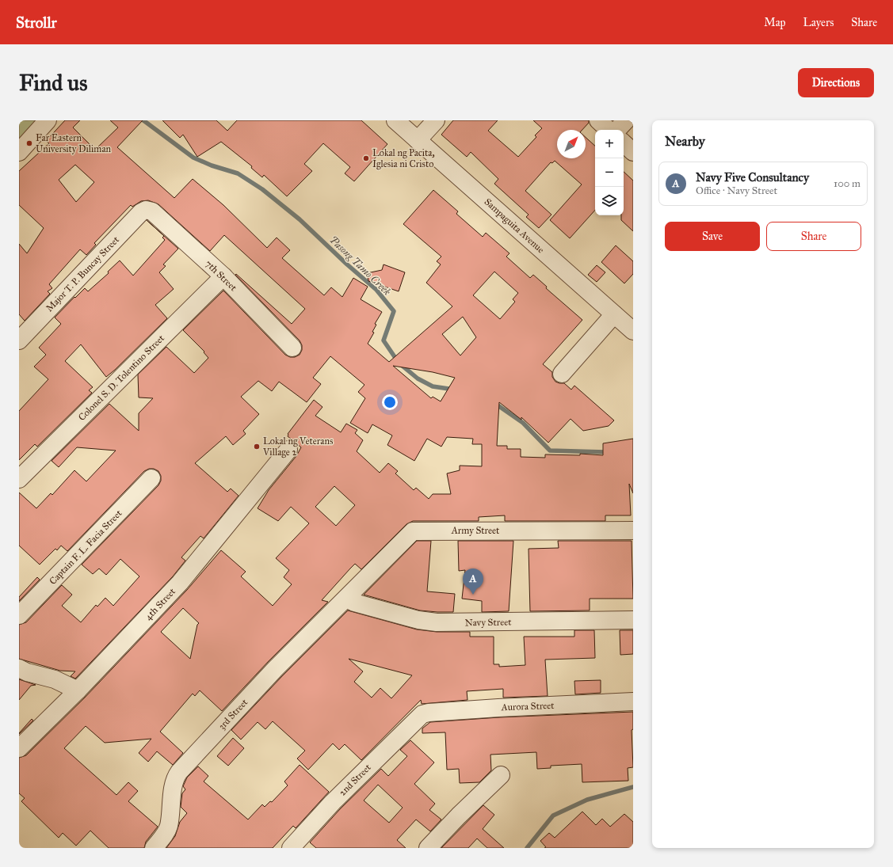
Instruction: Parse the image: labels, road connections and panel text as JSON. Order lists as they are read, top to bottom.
{
  "streets": {
    "street": [
      "Sampaguita Avenue",
      "Major T. P. Buncay Street",
      "7th Street",
      "Colonel S. D. Tolentino Street",
      "Army Street",
      "Captain F. L. Facia Street",
      "4th Street",
      "Navy Street",
      "Aurora Street",
      "3rd Street",
      "2nd Street"
    ]
  },
  "crossings": [
    ["Major T. P. Buncay Street", "7th Street"],
    ["7th Street", "Colonel S. D. Tolentino Street"],
    ["Army Street", "Navy Street"],
    ["Army Street", "3rd Street"],
    ["Navy Street", "3rd Street"],
    ["Aurora Street", "2nd Street"]
  ],
  "water": ["Pasong Tamo Creek"],
  "places": ["Far Eastern University Diliman", "Lokal ng Pacita, Iglesia ni Cristo", "Lokal ng Veterans Village 2"],
  "north": "top right",
  "page": {
    "header": "Strollr",
    "nav": ["Map", "Layers", "Share"],
    "buttons": [
      "Directions",
      ["Save", "Share"]
    ],
    "title": "Find us",
    "heading": "Nearby",
    "map_buttons": ["+", "−"],
    "list": [
      {
        "mark": "A",
        "name": "Navy Five Consultancy",
        "note": "Office · Navy Street",
        "value": "100 m"
      }
    ],
    "pins": "A"
  }
}
